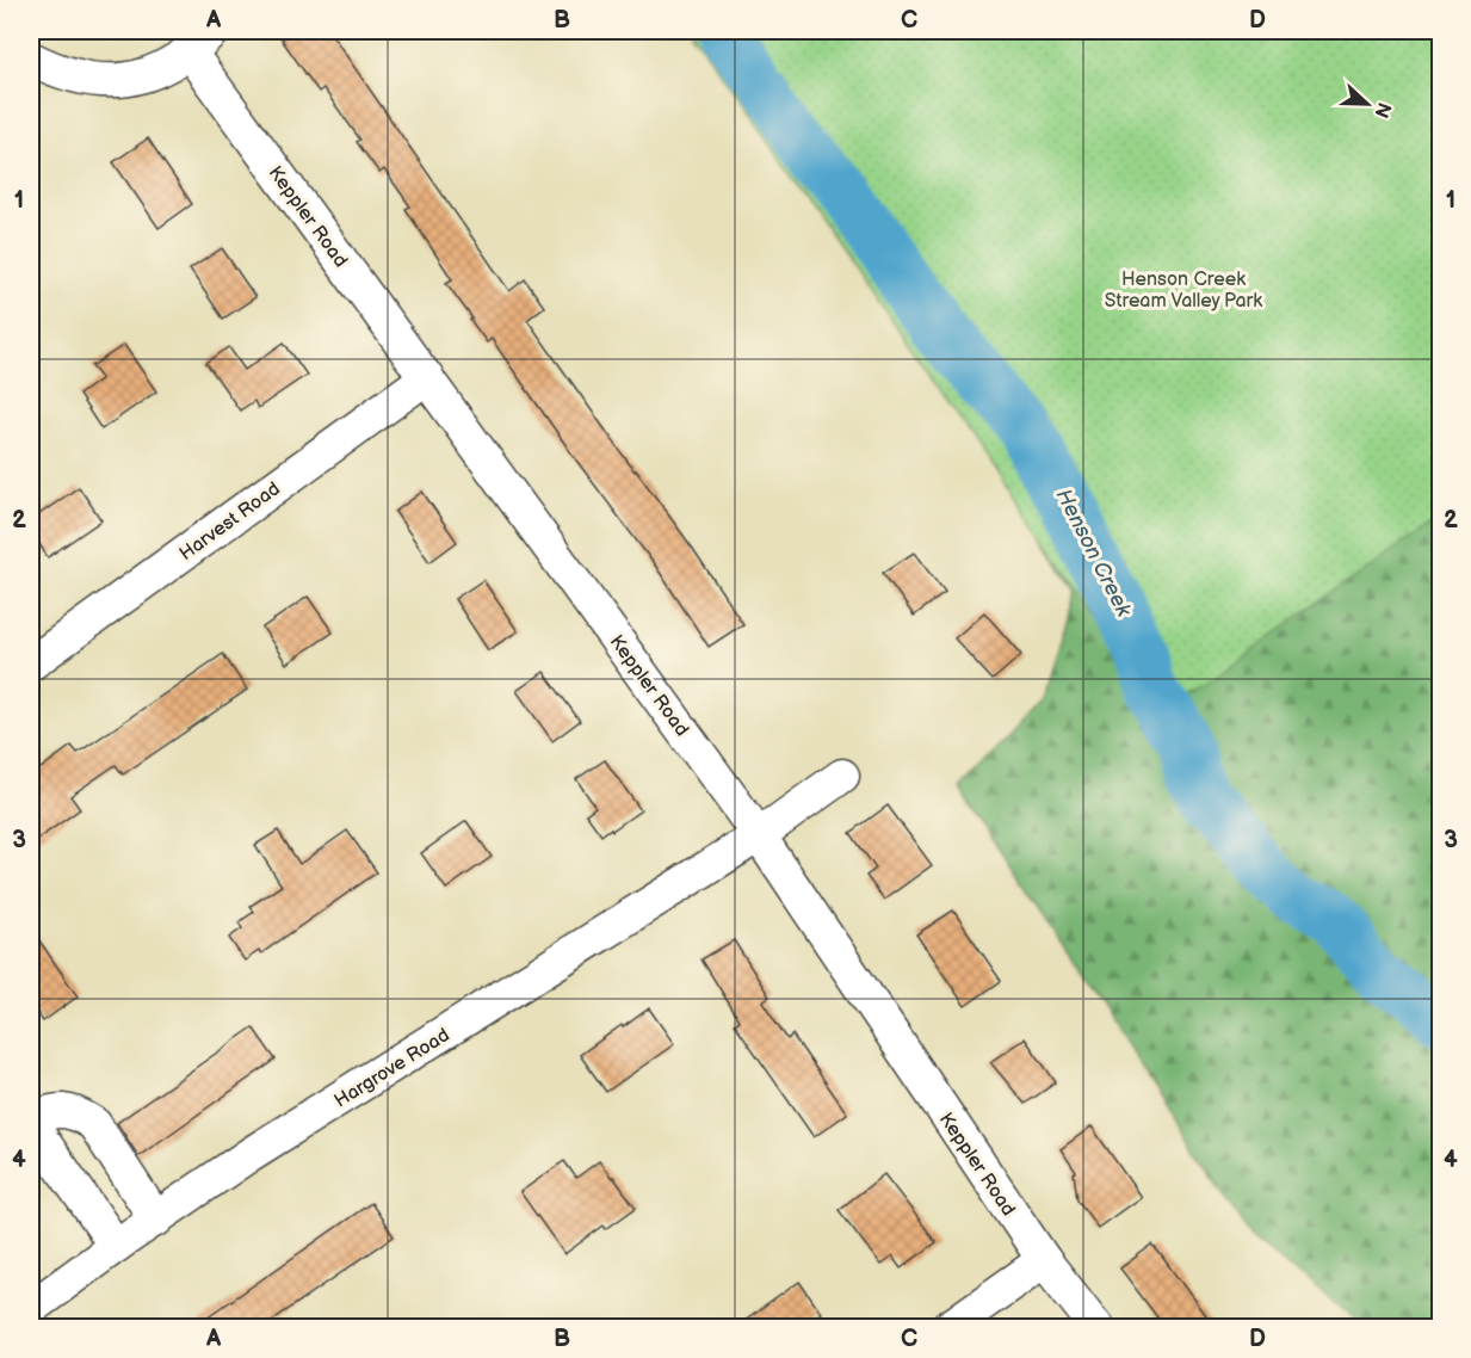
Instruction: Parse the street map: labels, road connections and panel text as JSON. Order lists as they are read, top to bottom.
{
  "streets": {
    "street": ["Keppler Road", "Harvest Road", "Hargrove Road"]
  },
  "crossings": [
    ["Keppler Road", "Harvest Road"],
    ["Keppler Road", "Hargrove Road"]
  ],
  "water": ["Henson Creek"],
  "parks": ["Henson Creek Stream Valley Park"],
  "north": "right",
  "grid": {
    "columns": [
      "A",
      "B",
      "C",
      "D"
    ],
    "rows": [
      "1",
      "2",
      "3",
      "4"
    ]
  }
}
